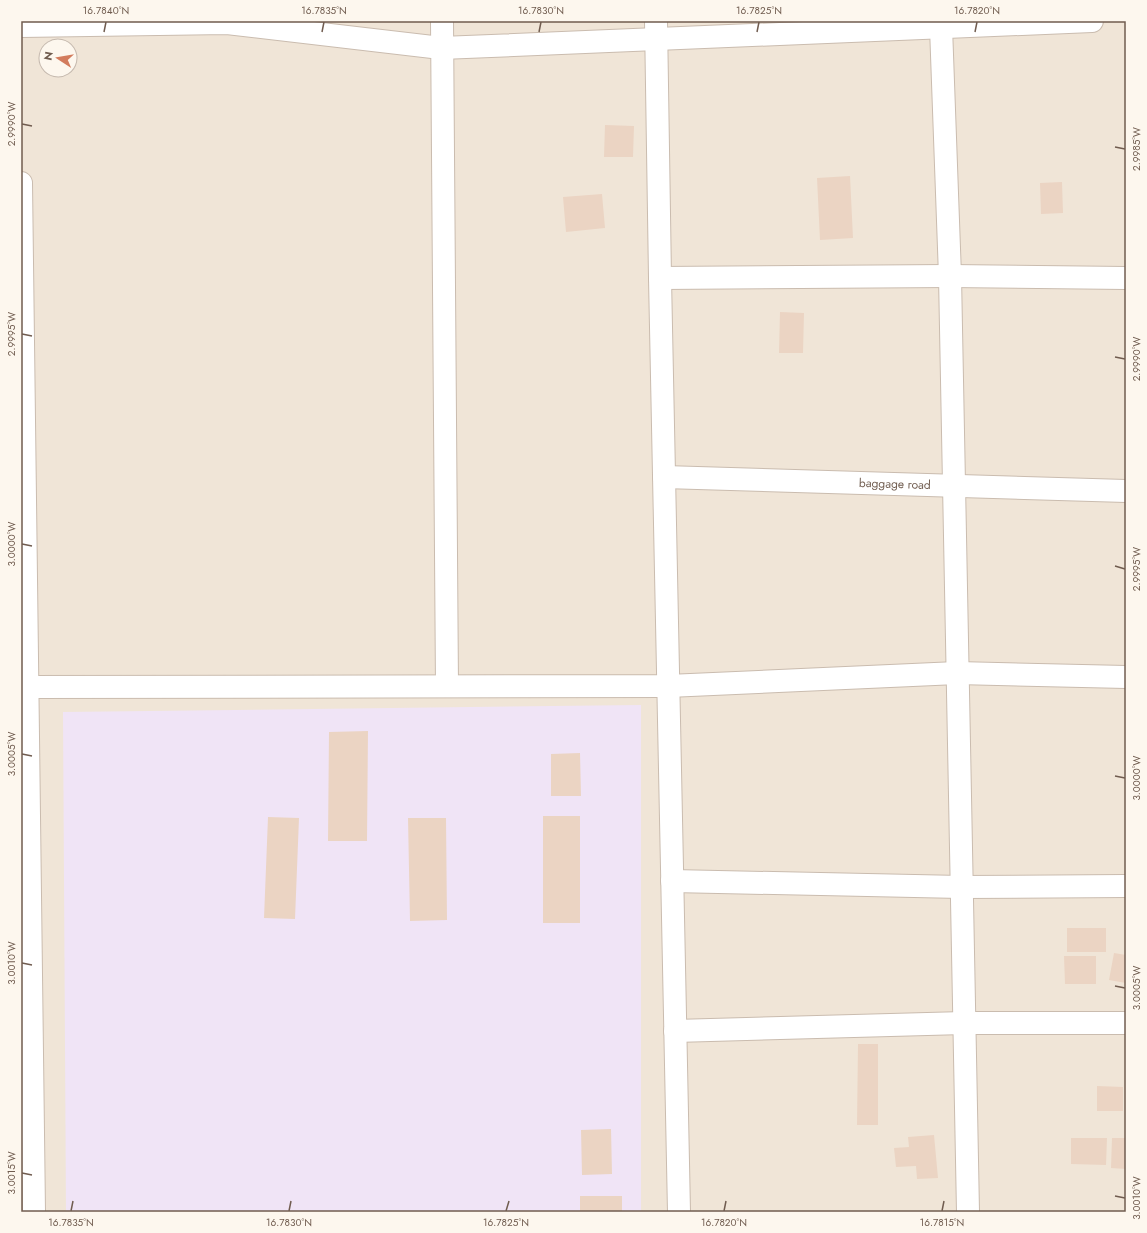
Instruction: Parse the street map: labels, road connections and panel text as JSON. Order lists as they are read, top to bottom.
{
  "streets": {
    "street": ["baggage road"]
  },
  "north": "left",
  "coordinates": [
    "16.7840°N",
    "16.7835°N",
    "16.7830°N",
    "16.7825°N",
    "16.7820°N",
    "2.9990°W",
    "2.9985°W",
    "2.9995°W",
    "3.0000°W",
    "3.0005°W",
    "3.0010°W",
    "3.0015°W",
    "16.7815°N"
  ]
}
